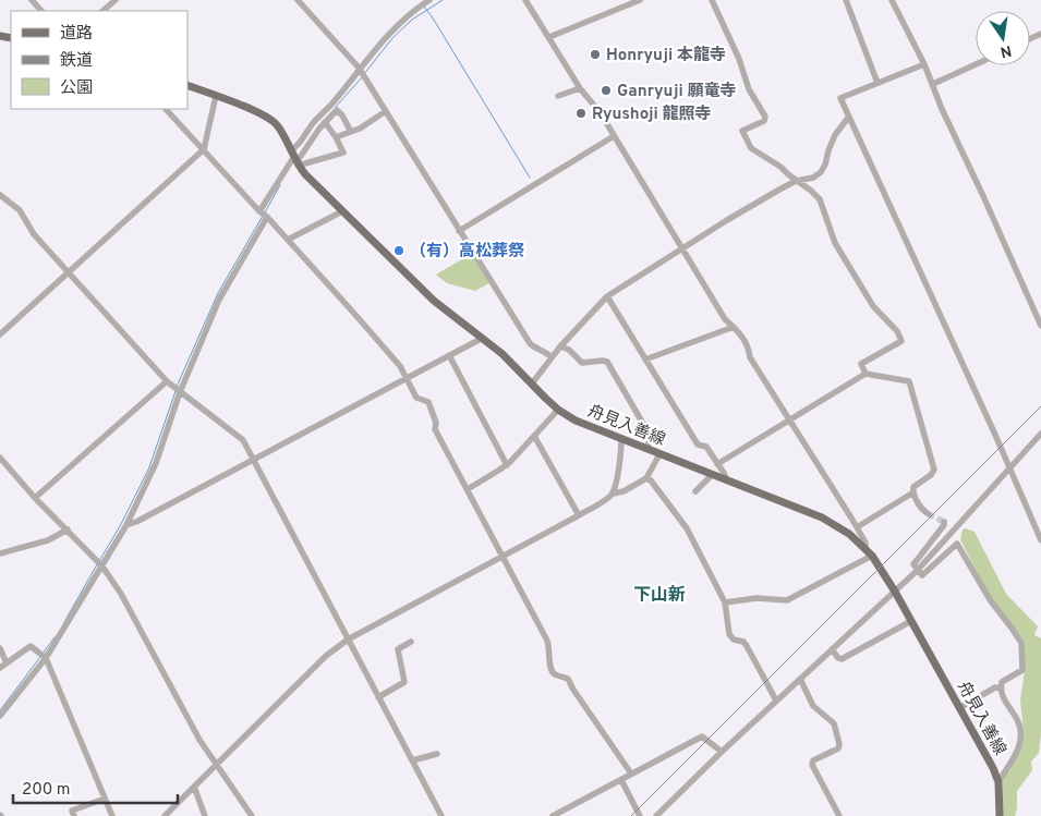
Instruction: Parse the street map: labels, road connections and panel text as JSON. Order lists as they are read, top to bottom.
{
  "streets": {
    "main road": ["舟見入善線"]
  },
  "districts": ["下山新"],
  "places": [
    "Honryuji 本龍寺",
    "Ganryuji 願竜寺",
    "Ryushoji 龍照寺",
    "（有）高松葬祭"
  ],
  "legend": ["道路", "鉄道", "公園"],
  "scale_bar": "200 m",
  "north": "bottom"
}
